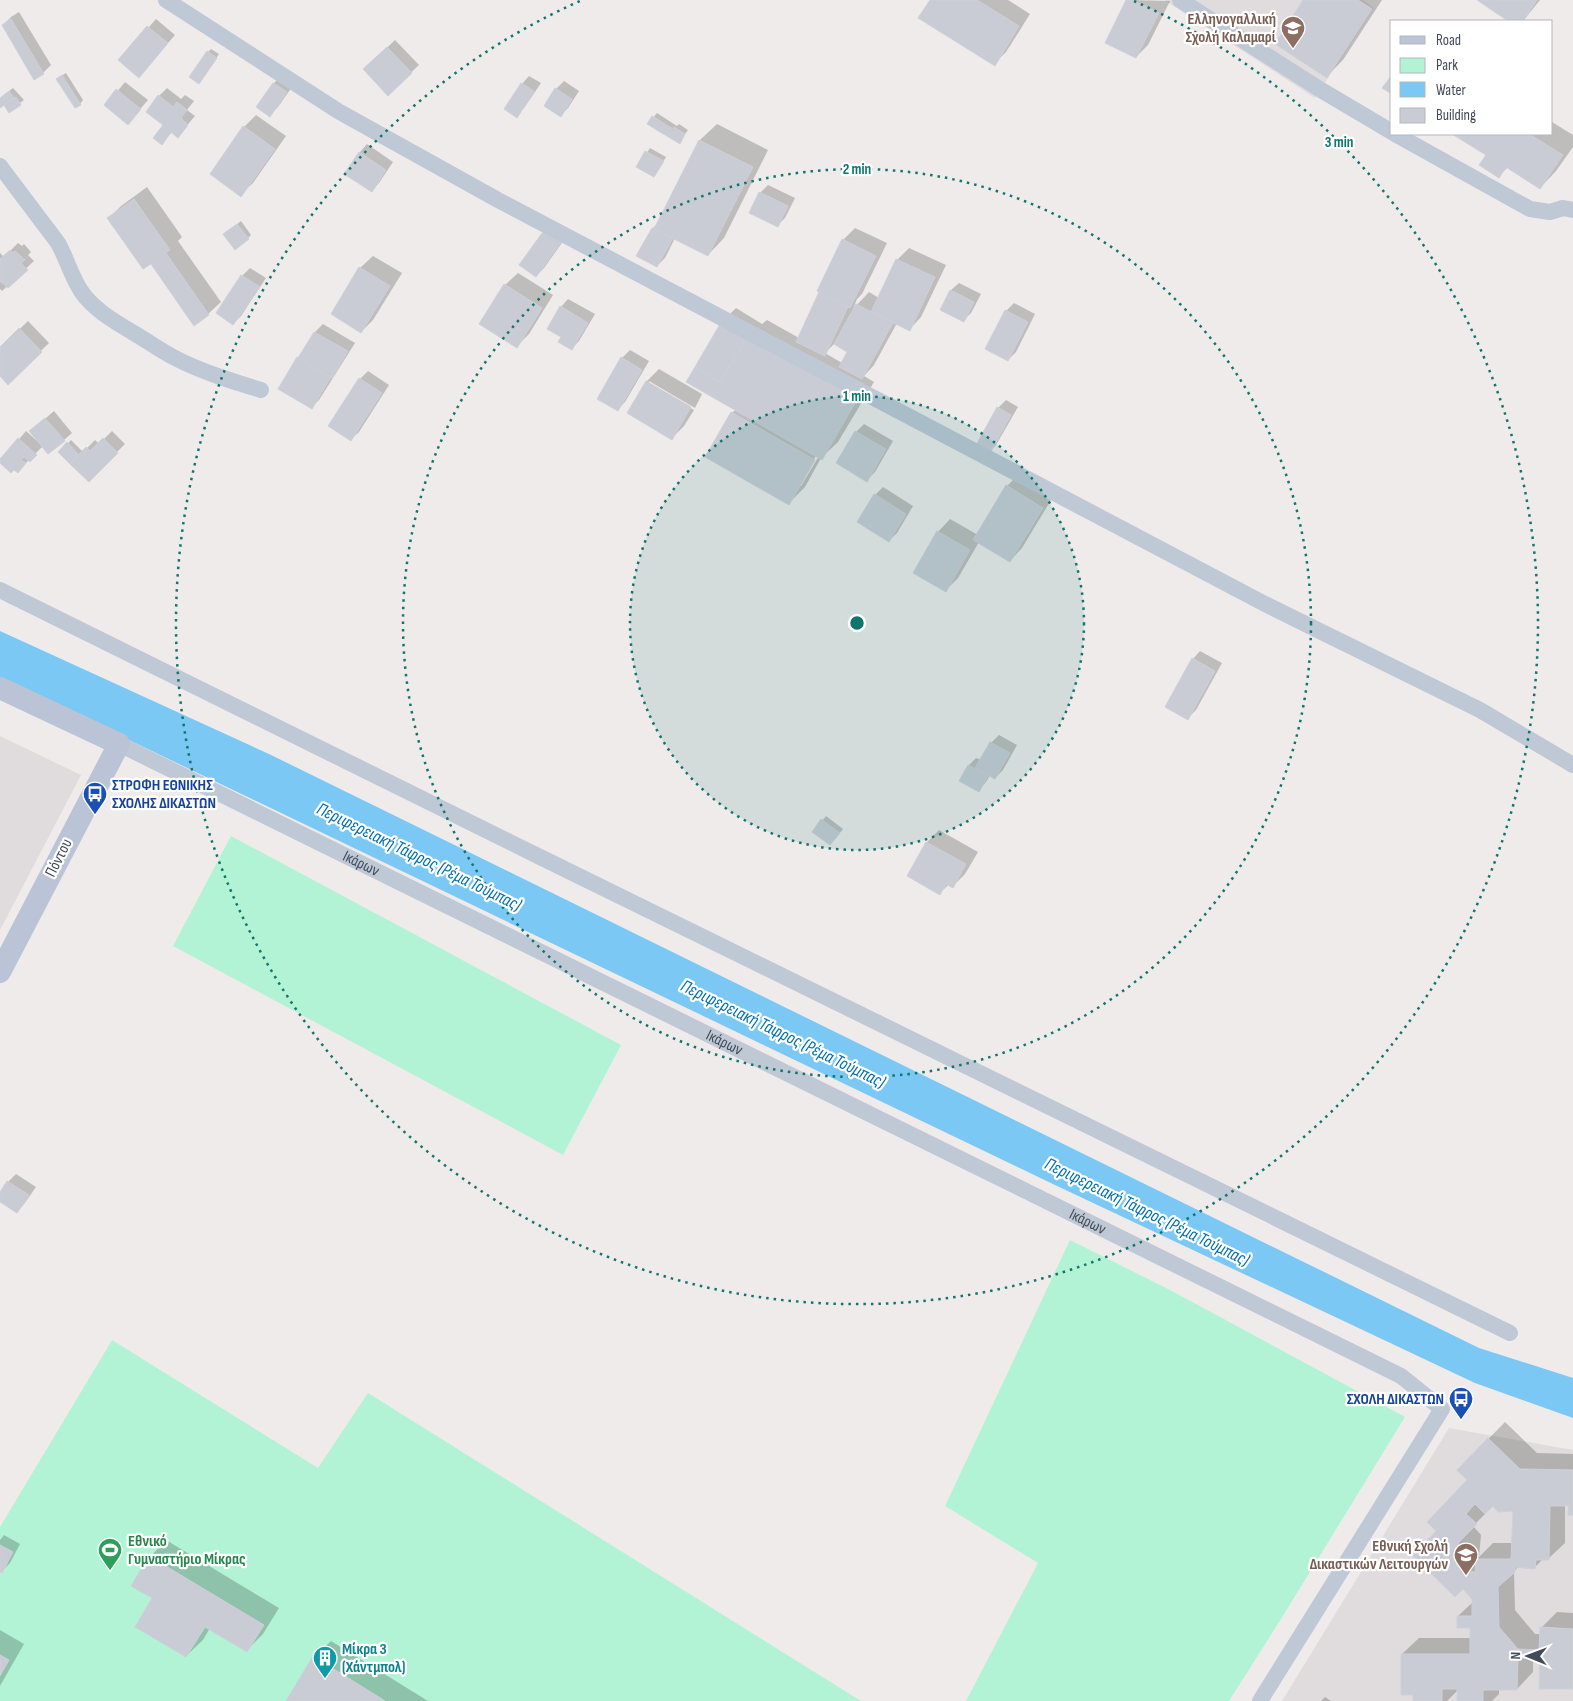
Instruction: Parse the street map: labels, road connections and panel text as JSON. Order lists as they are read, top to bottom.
{
  "streets": {
    "main road": ["Πόντου", "Ικάρων"]
  },
  "crossings": [
    ["Πόντου", "Ικάρων"]
  ],
  "water": ["Περιφερειακή Τάφρος (Ρέμα Τούμπας)"],
  "places": {
    "school or university": ["Ελληνογαλλική Σχολή Καλαμαρί", "Εθνική Σχολή Δικαστικών Λειτουργών"],
    "bus stop": ["ΣΤΡΟΦΗ ΕΘΝΙΚΗΣ ΣΧΟΛΗΣ ΔΙΚΑΣΤΩΝ", "ΣΧΟΛΗ ΔΙΚΑΣΤΩΝ"],
    "sports": ["Εθνικό Γυμναστήριο Μίκρας"],
    "building": ["Μίκρα 3 (Χάντμπολ)"]
  },
  "legend": [
    "Road",
    "Park",
    "Water",
    "Building"
  ],
  "north": "left",
  "rings": ["3 min", "2 min", "1 min"]
}
